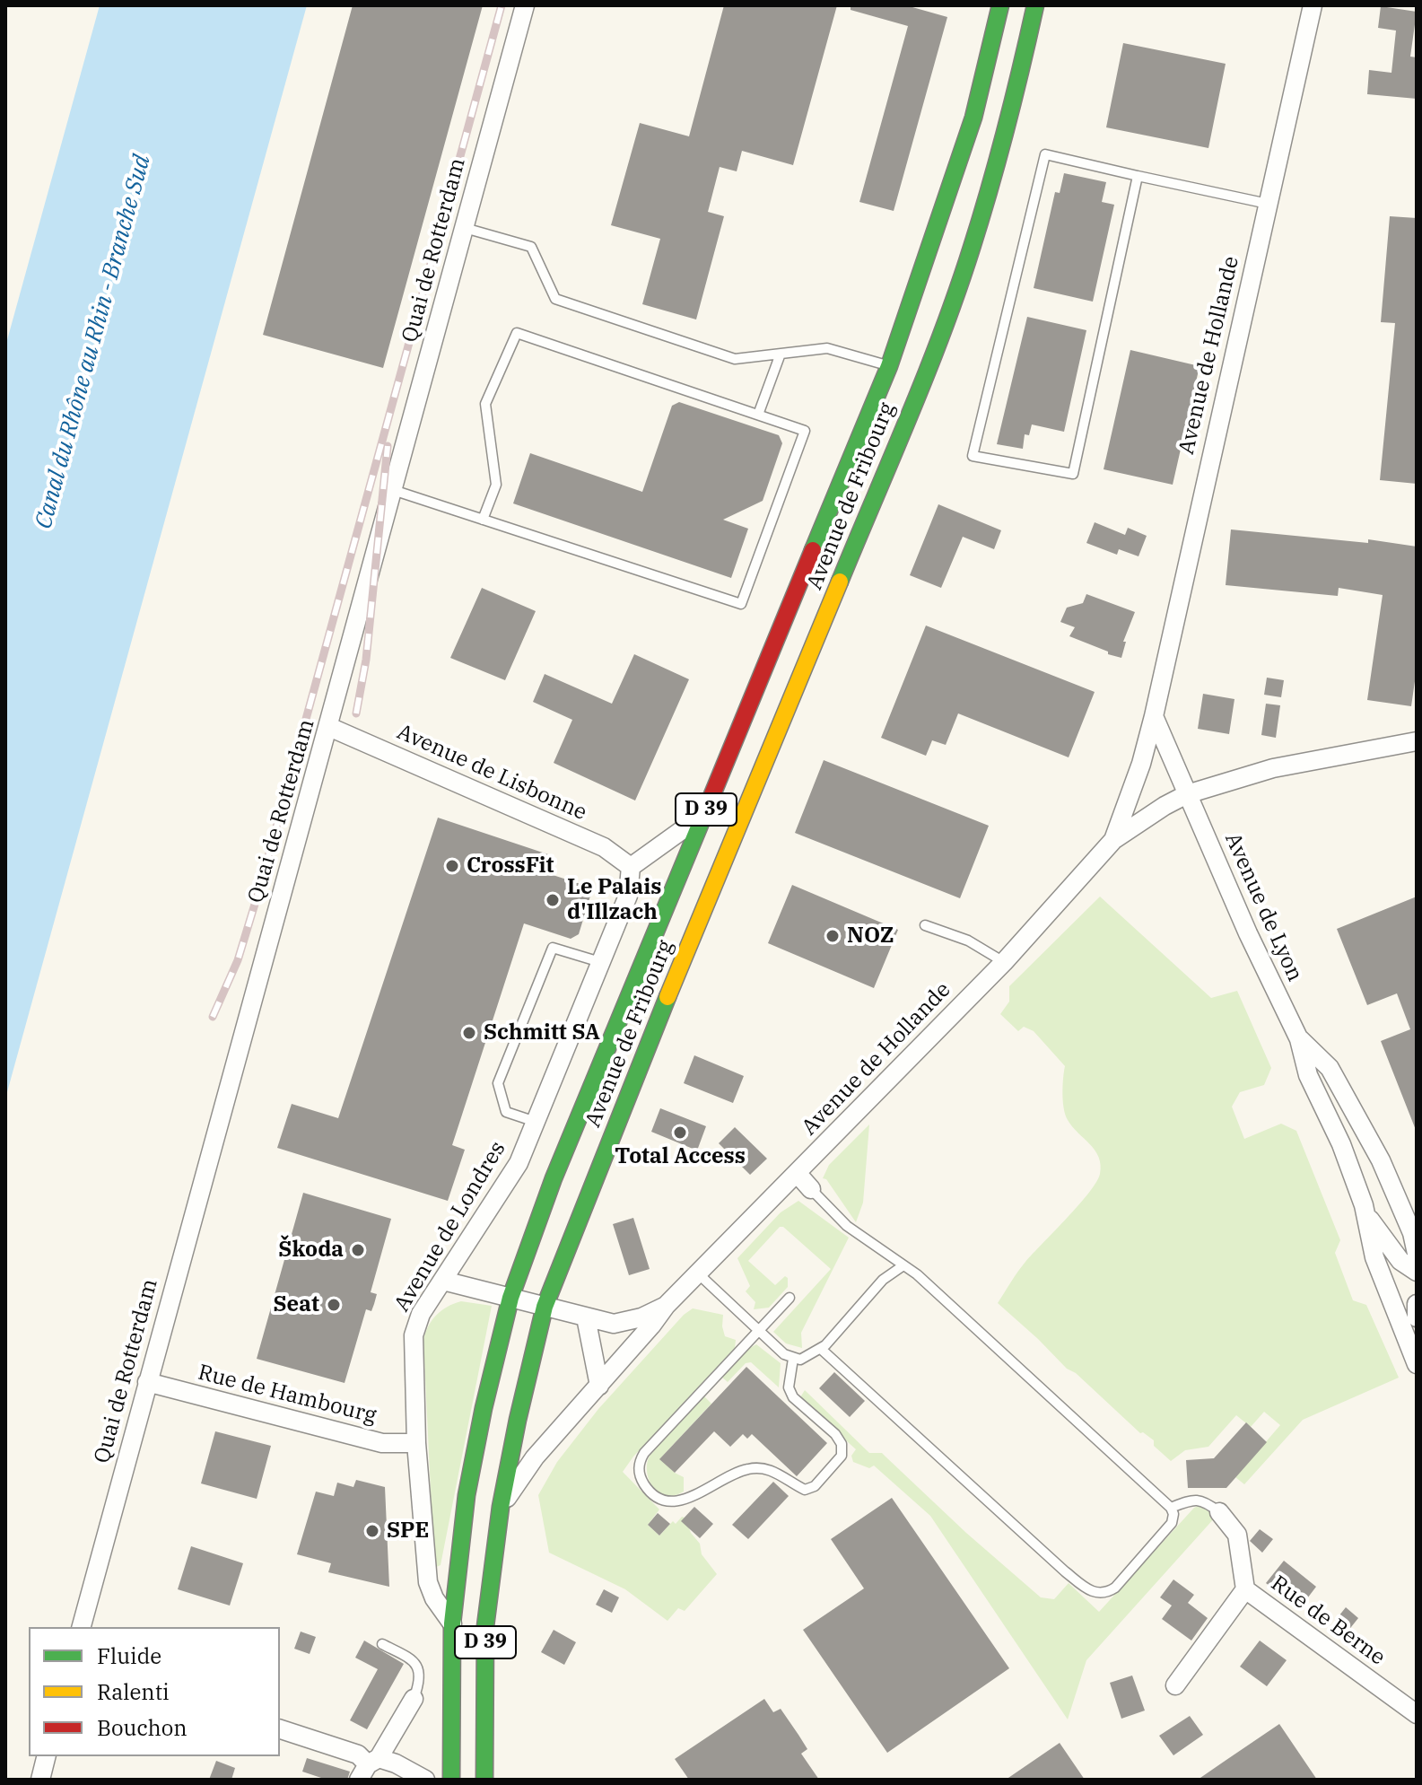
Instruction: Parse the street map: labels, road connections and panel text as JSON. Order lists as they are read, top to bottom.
{
  "streets": {
    "main road": ["Avenue de Fribourg", "D 39"],
    "street": [
      "Quai de Rotterdam",
      "Avenue de Hollande",
      "Avenue de Lisbonne",
      "Avenue de Lyon",
      "Avenue de Londres",
      "Rue de Hambourg",
      "Rue de Berne"
    ]
  },
  "crossings": [
    ["Quai de Rotterdam", "Avenue de Lisbonne"],
    ["Quai de Rotterdam", "Rue de Hambourg"],
    ["Avenue de Hollande", "Avenue de Fribourg"],
    ["Avenue de Hollande", "Avenue de Lyon"],
    ["Avenue de Hollande", "Avenue de Londres"],
    ["Avenue de Fribourg", "Avenue de Londres"],
    ["Avenue de Lisbonne", "Avenue de Londres"],
    ["Avenue de Londres", "Rue de Hambourg"]
  ],
  "water": ["Canal du Rhône au Rhin - Branche Sud"],
  "places": [
    "CrossFit",
    "Le Palais d'Illzach",
    "NOZ",
    "Schmitt SA",
    "Total Access",
    "Škoda",
    "Seat",
    "SPE"
  ],
  "legend": ["Fluide", "Ralenti", "Bouchon"]
}
